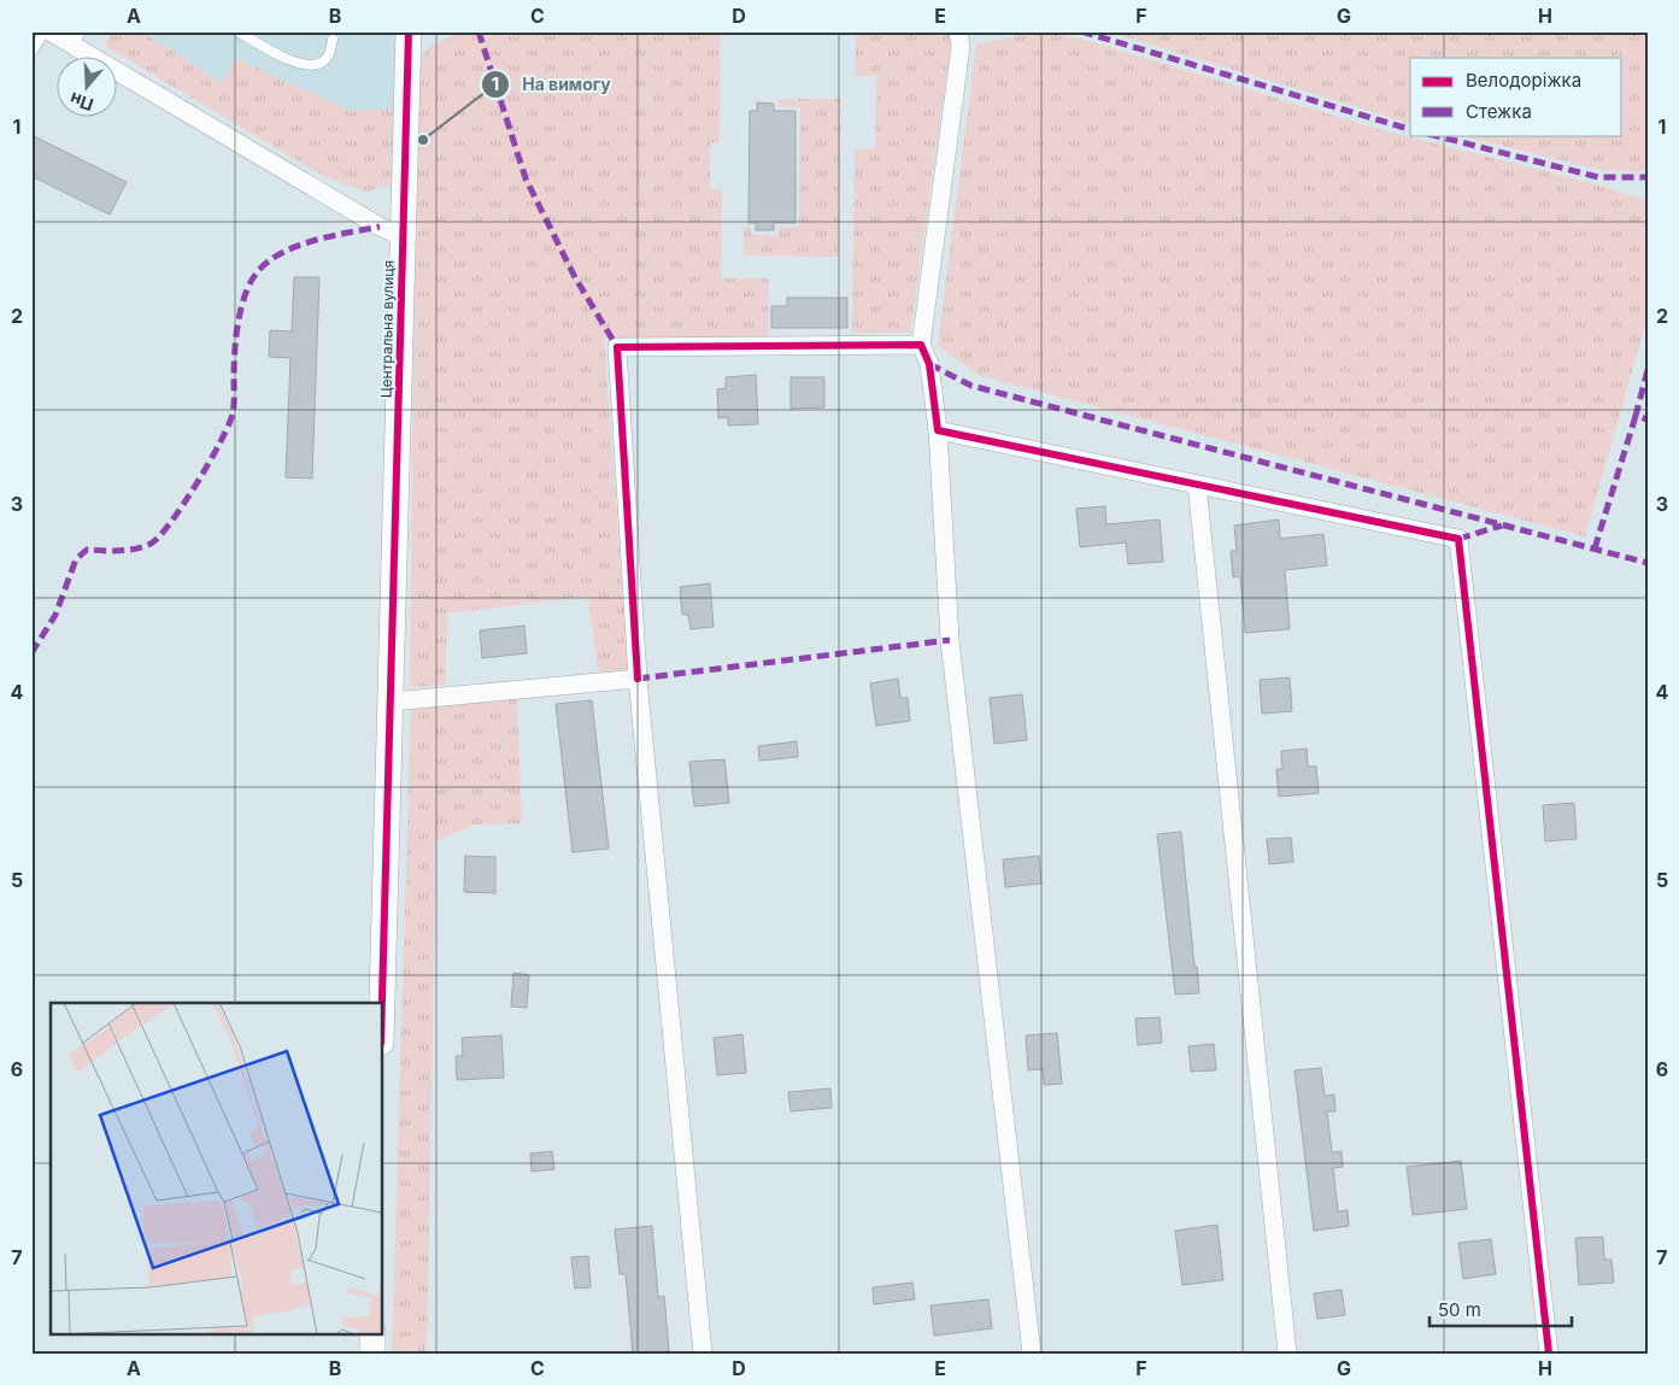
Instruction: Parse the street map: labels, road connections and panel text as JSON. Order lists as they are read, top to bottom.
{
  "streets": {
    "street": ["Центральна вулиця"]
  },
  "places": ["На вимогу"],
  "legend": ["Велодоріжка", "Стежка"],
  "scale_bar": "50 m",
  "north": "bottom",
  "grid": {
    "columns": [
      "A",
      "B",
      "C",
      "D",
      "E",
      "F",
      "G",
      "H"
    ],
    "rows": [
      "1",
      "2",
      "3",
      "4",
      "5",
      "6",
      "7"
    ]
  }
}
